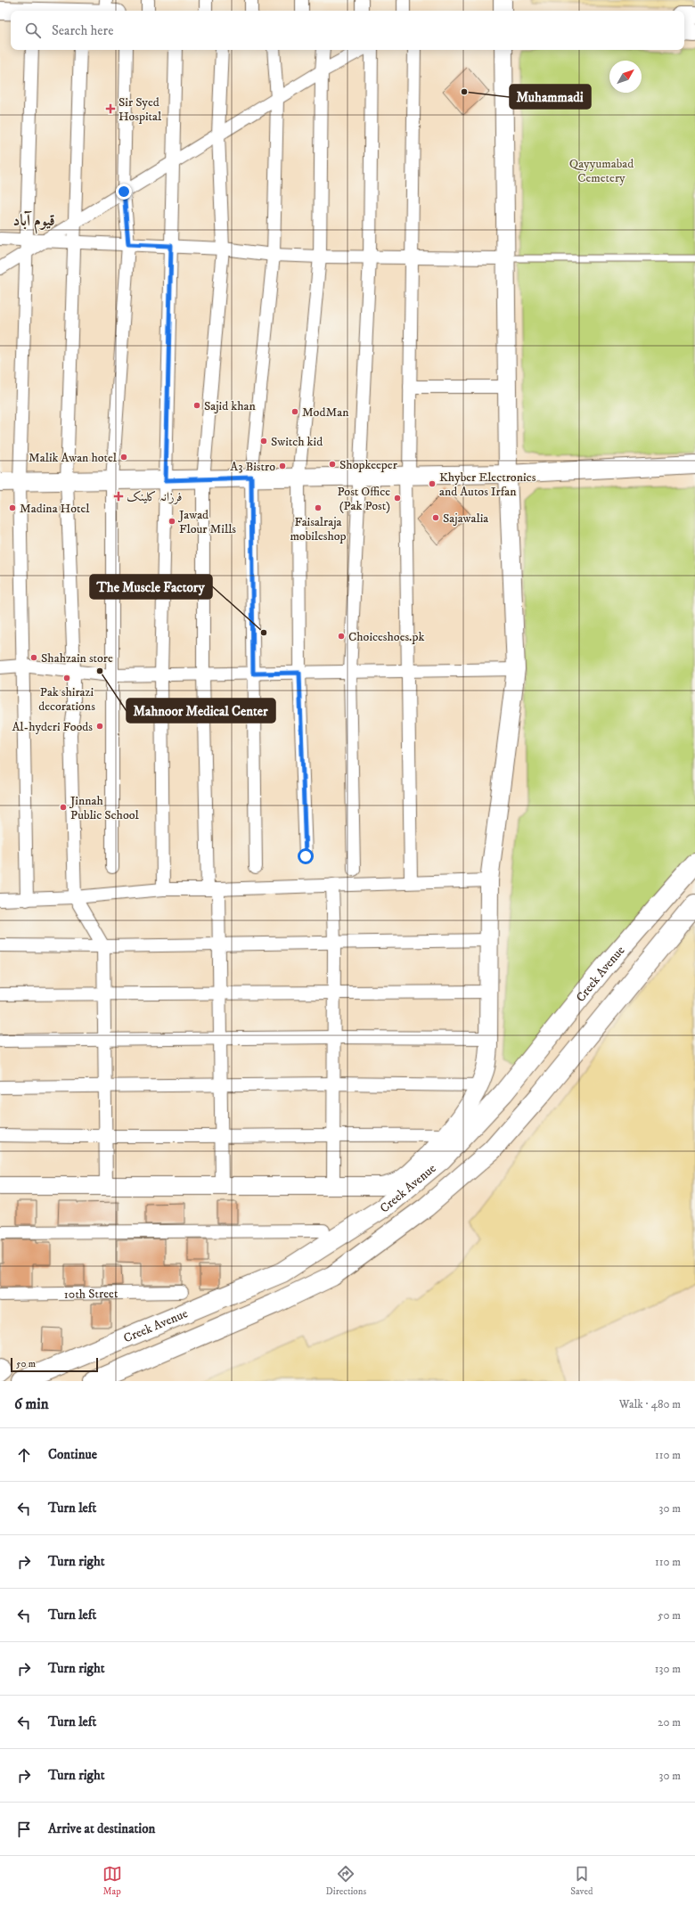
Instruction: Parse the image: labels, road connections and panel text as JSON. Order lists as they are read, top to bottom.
{
  "streets": {
    "main road": ["Creek Avenue"],
    "street": ["10th Street"]
  },
  "districts": ["قیوم آباد"],
  "parks": ["Qayyumabad Cemetery"],
  "places": {
    "other": [
      "Muhammadi",
      "Sajid khan",
      "ModMan",
      "Switch kid",
      "Malik Awan hotel",
      "Shopkeeper",
      "A3 Bistro",
      "Khyber Electronics and Autos Irfan",
      "Post Office (Pak Post)",
      "Madina Hotel",
      "Faisalraja mobileshop",
      "Sajawalia",
      "Jawad Flour Mills",
      "The Muscle Factory",
      "Choiceshoes.pk",
      "Shahzain store",
      "Mahnoor Medical Center",
      "Pak shirazi decorations",
      "Al-hyderi Foods",
      "Jinnah Public School"
    ],
    "health": ["Sir Syed Hospital", "فرزانہ کلینک"]
  },
  "scale_bar": "50 m",
  "north": "top right",
  "page": {
    "search": "Search here",
    "scale": "50 m",
    "heading": ["6 min", "Walk · 480 m"],
    "list": [
      ["Continue", "110 m"],
      ["Turn left", "30 m"],
      ["Turn right", "110 m"],
      ["Turn left", "50 m"],
      ["Turn right", "130 m"],
      ["Turn left", "20 m"],
      ["Turn right", "30 m"],
      "Arrive at destination"
    ],
    "nav": ["Map", "Directions", "Saved"]
  }
}
